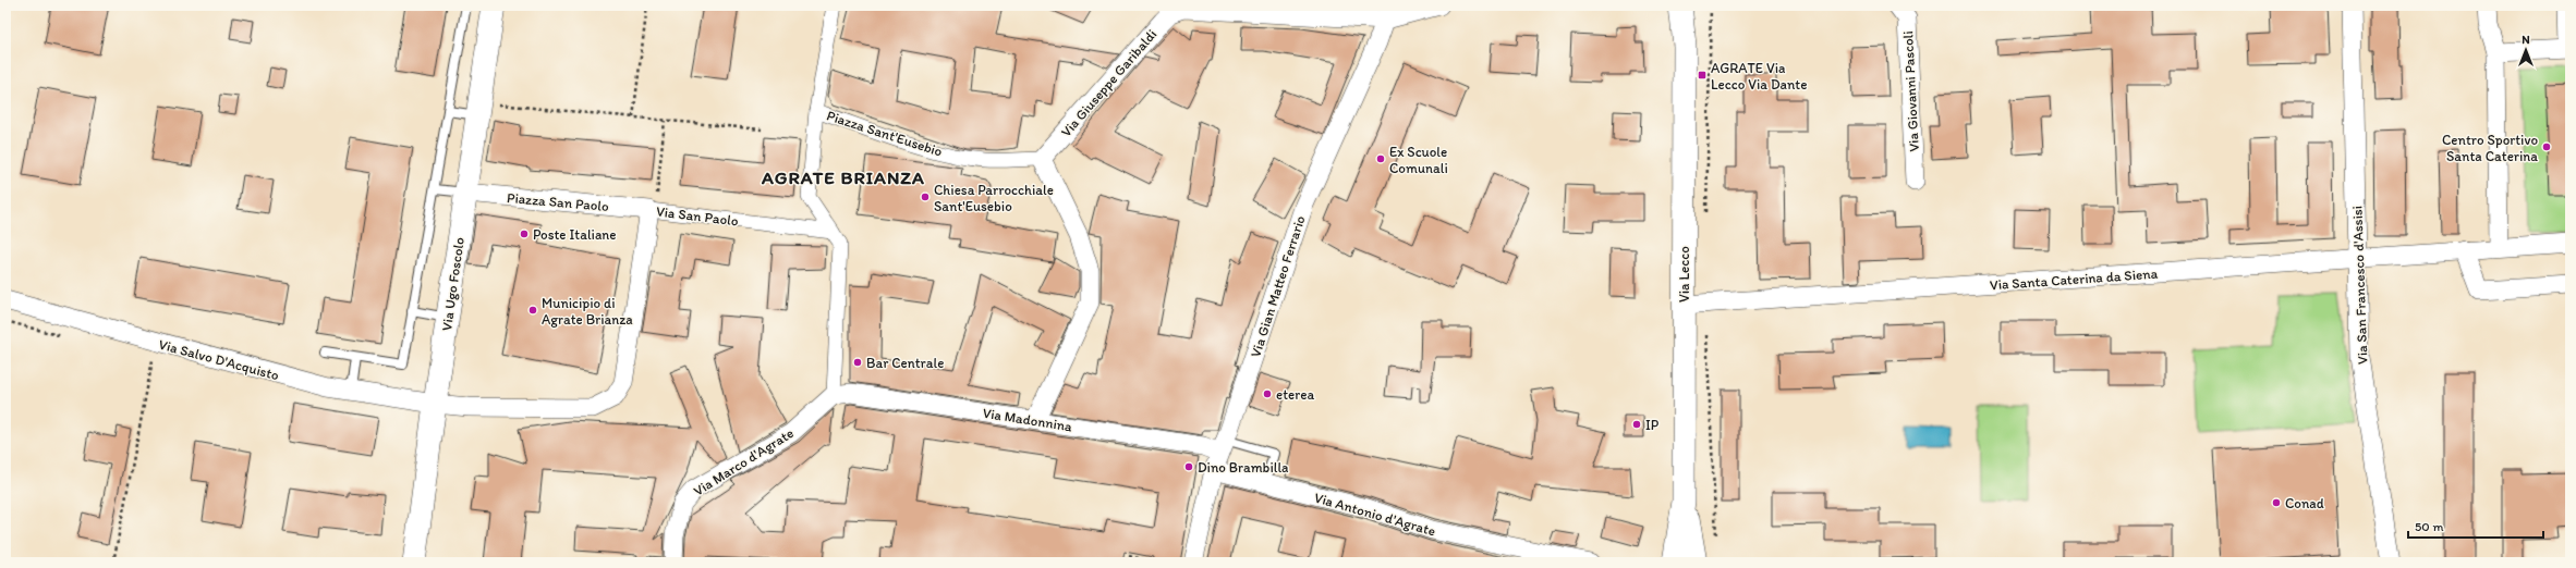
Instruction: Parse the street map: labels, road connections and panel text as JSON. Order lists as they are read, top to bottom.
{
  "streets": {
    "street": [
      "Via Giuseppe Garibaldi",
      "Via Giovanni Pascoli",
      "Piazza Sant'Eusebio",
      "Piazza San Paolo",
      "Via San Paolo",
      "Via Lecco",
      "Via Santa Caterina da Siena",
      "Via Ugo Foscolo",
      "Via San Francesco d'Assisi",
      "Via Gian Matteo Ferrario",
      "Via Salvo D'Acquisto",
      "Via Madonnina",
      "Via Marco d'Agrate",
      "Via Antonio d'Agrate"
    ]
  },
  "crossings": [
    ["Via Giuseppe Garibaldi", "Piazza Sant'Eusebio"],
    ["Via Giuseppe Garibaldi", "Via Gian Matteo Ferrario"],
    ["Piazza Sant'Eusebio", "Via San Paolo"],
    ["Piazza San Paolo", "Via San Paolo"],
    ["Piazza San Paolo", "Via Ugo Foscolo"],
    ["Via San Paolo", "Via Ugo Foscolo"],
    ["Via San Paolo", "Via Salvo D'Acquisto"],
    ["Via Lecco", "Via Santa Caterina da Siena"],
    ["Via Santa Caterina da Siena", "Via San Francesco d'Assisi"],
    ["Via Ugo Foscolo", "Via Salvo D'Acquisto"],
    ["Via Gian Matteo Ferrario", "Via Madonnina"],
    ["Via Gian Matteo Ferrario", "Via Antonio d'Agrate"],
    ["Via Madonnina", "Via Marco d'Agrate"],
    ["Via Madonnina", "Via Antonio d'Agrate"]
  ],
  "districts": ["AGRATE BRIANZA"],
  "places": {
    "transit": ["AGRATE Via Lecco Via Dante"],
    "other": [
      "Centro Sportivo Santa Caterina",
      "Ex Scuole Comunali",
      "Chiesa Parrocchiale Sant'Eusebio",
      "Poste Italiane",
      "Municipio di Agrate Brianza",
      "Bar Centrale",
      "eterea",
      "IP",
      "Dino Brambilla",
      "Conad"
    ]
  },
  "scale_bar": "50 m",
  "north": "top"
}
